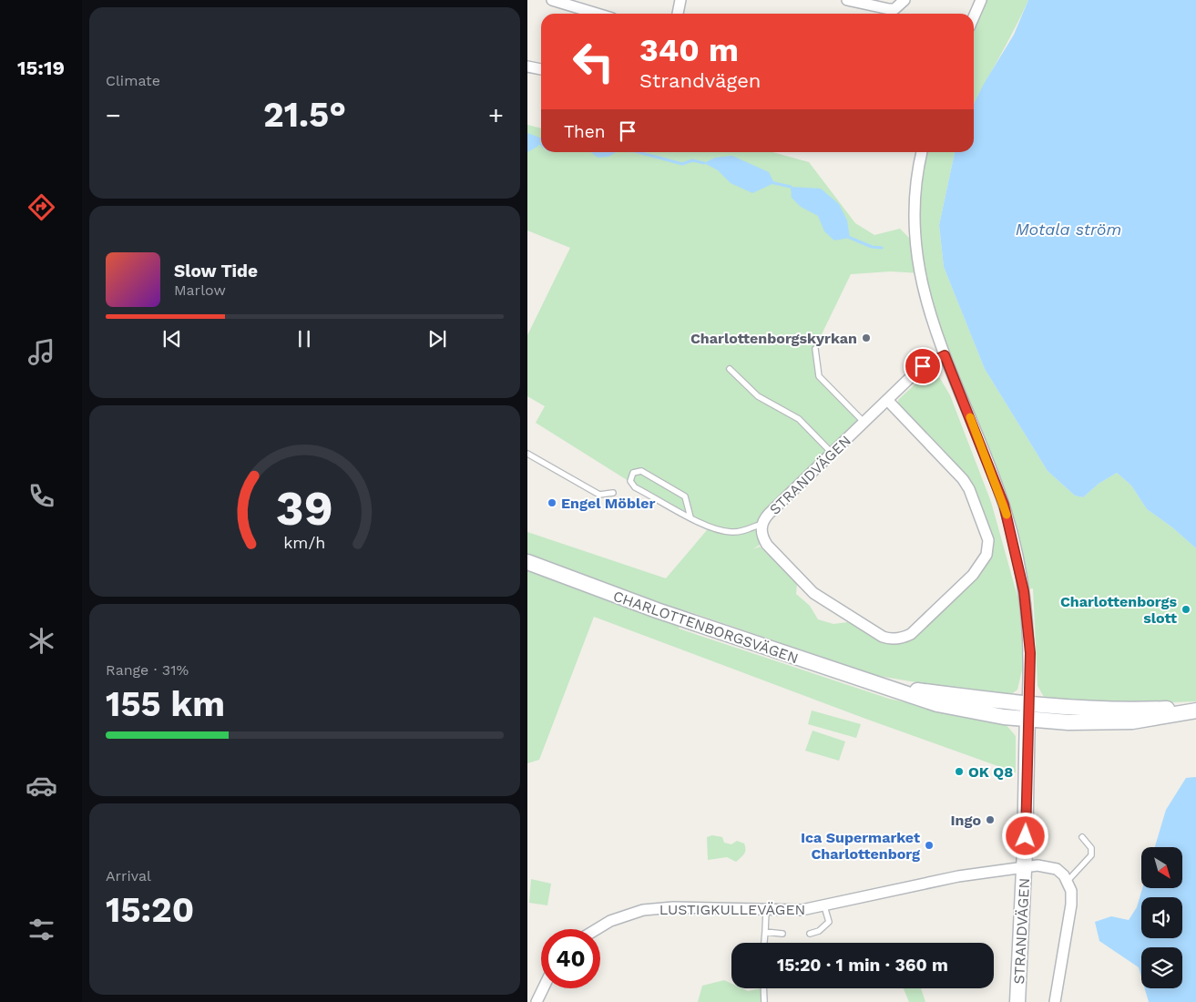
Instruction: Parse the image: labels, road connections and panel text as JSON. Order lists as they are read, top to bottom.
{
  "streets": {
    "main road": ["STRANDVÄGEN", "CHARLOTTENBORGSVÄGEN"],
    "street": ["LUSTIGKULLEVÄGEN"]
  },
  "crossings": [
    ["STRANDVÄGEN", "CHARLOTTENBORGSVÄGEN"],
    ["STRANDVÄGEN", "LUSTIGKULLEVÄGEN"]
  ],
  "water": ["Motala ström"],
  "places": [
    "Charlottenborgskyrkan",
    "Engel Möbler",
    "Charlottenborgs slott",
    "OK Q8",
    "Ingo",
    "Ica Supermarket Charlottenborg"
  ],
  "north": "bottom right",
  "page": {
    "tabs": "15:19",
    "tile": [
      "Climate",
      ["Range · 31%", "155 km"],
      ["Arrival", "15:20"]
    ],
    "turn": ["340 m", "Strandvägen"],
    "heat": ["−", "21.5°", "+"],
    "then": "Then",
    "song": ["Slow Tide", "Marlow"],
    "limit": "40",
    "trip": "15:20 · 1 min · 360 m",
    "gauge": ["39", "km/h"]
  }
}
